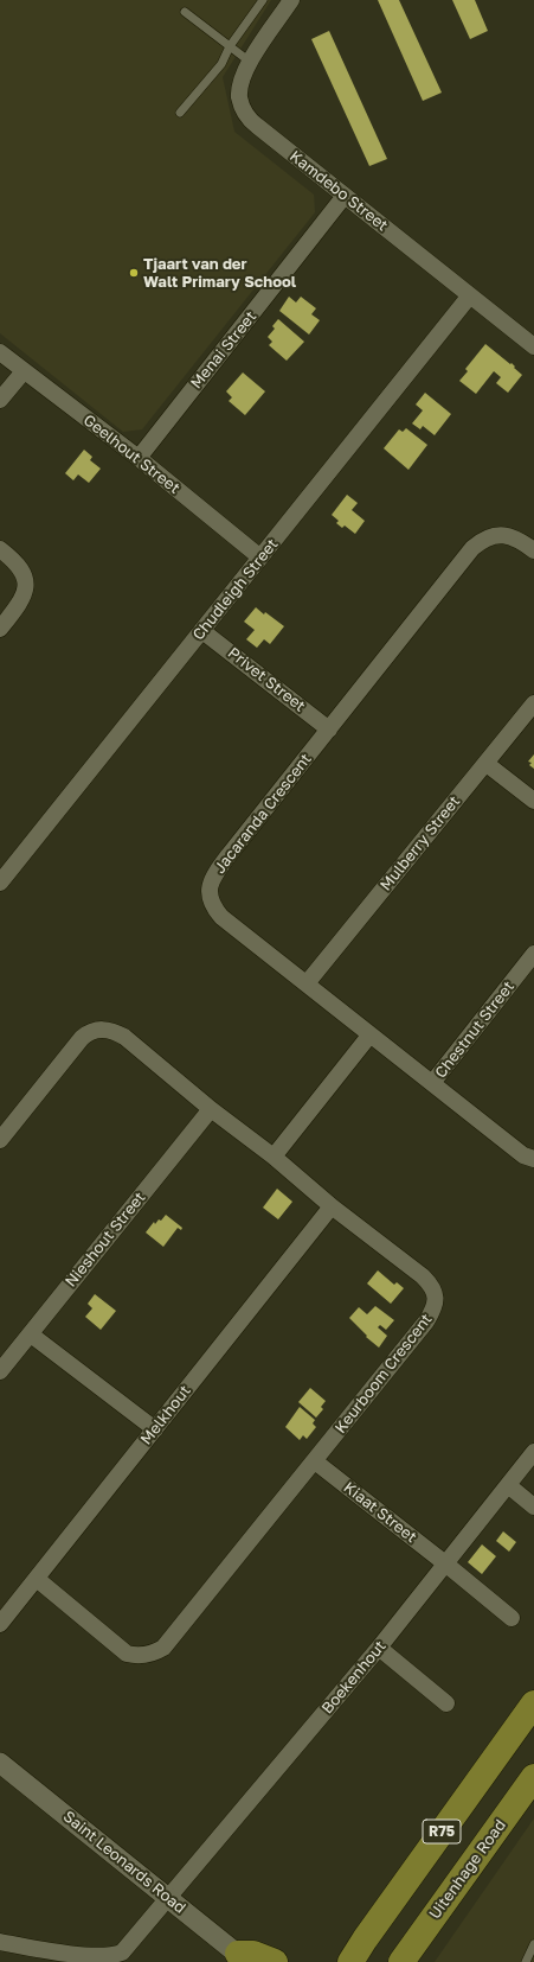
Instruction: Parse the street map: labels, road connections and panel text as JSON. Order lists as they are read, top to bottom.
{
  "streets": {
    "main road": ["R75", "Uitenhage Road"],
    "street": [
      "Kamdebo Street",
      "Menai Street",
      "Geelhout Street",
      "Chudleigh Street",
      "Privet Street",
      "Jacaranda Crescent",
      "Mulberry Street",
      "Chestnut Street",
      "Nieshout Street",
      "Keurboom Crescent",
      "Melkhout",
      "Kiaat Street",
      "Boekenhout",
      "Saint Leonards Road"
    ]
  },
  "crossings": [
    ["Kamdebo Street", "Menai Street"],
    ["Kamdebo Street", "Chudleigh Street"],
    ["Menai Street", "Geelhout Street"],
    ["Geelhout Street", "Chudleigh Street"],
    ["Chudleigh Street", "Privet Street"],
    ["Privet Street", "Jacaranda Crescent"],
    ["Jacaranda Crescent", "Mulberry Street"],
    ["Jacaranda Crescent", "Chestnut Street"],
    ["Nieshout Street", "Keurboom Crescent"],
    ["Keurboom Crescent", "Melkhout"],
    ["Keurboom Crescent", "Kiaat Street"],
    ["Kiaat Street", "Boekenhout"],
    ["Boekenhout", "Saint Leonards Road"]
  ],
  "places": ["Tjaart van der Walt Primary School"]
}
